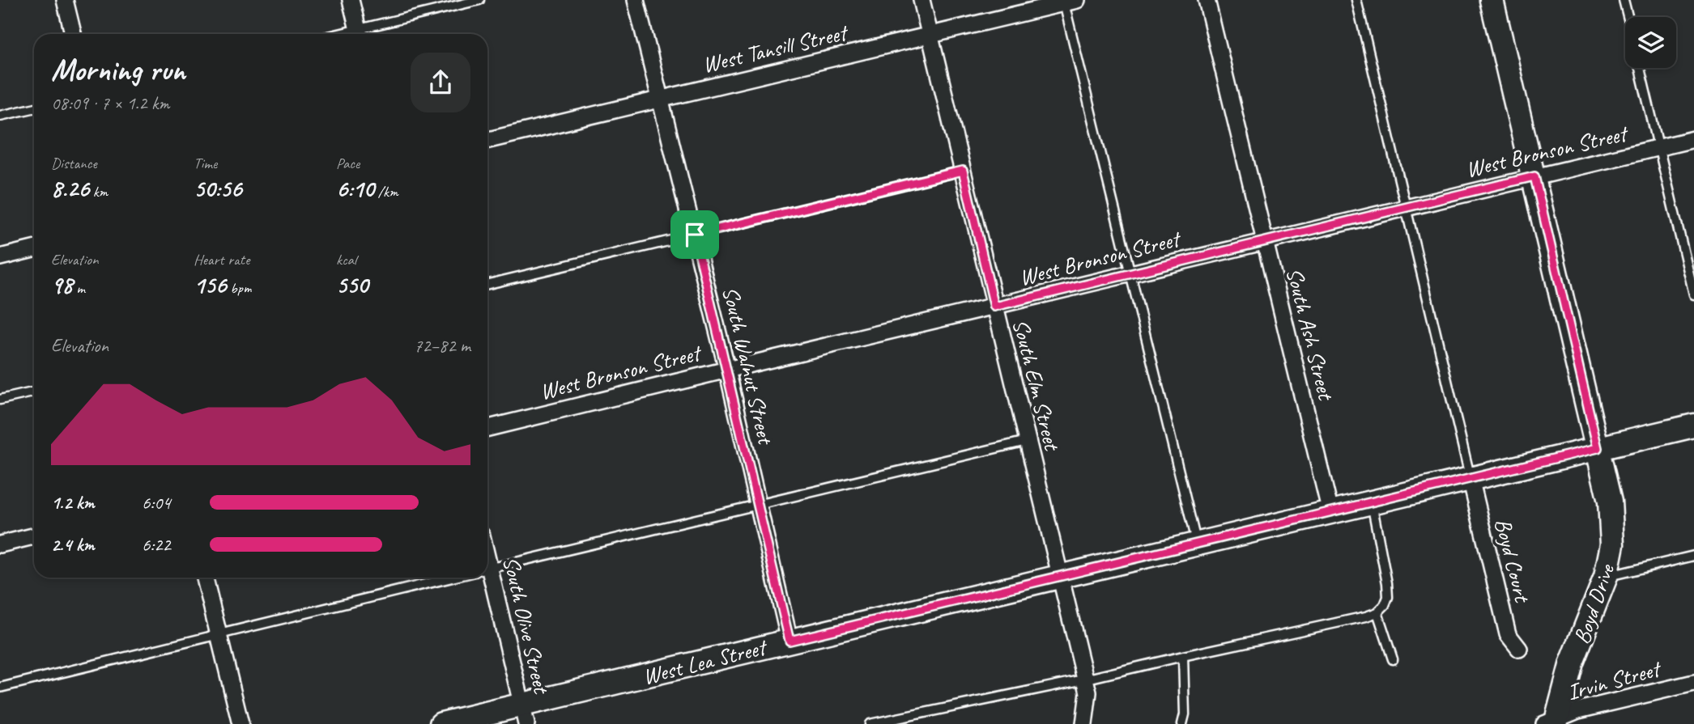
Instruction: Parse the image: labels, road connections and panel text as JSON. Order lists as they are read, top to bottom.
{
  "streets": {
    "main road": ["Boyd Drive", "West Lea Street"],
    "street": [
      "West Tansill Street",
      "West Bronson Street",
      "South Ash Street",
      "South Walnut Street",
      "South Elm Street",
      "Boyd Court",
      "South Olive Street",
      "Irvin Street"
    ]
  },
  "crossings": [
    ["West Tansill Street", "South Walnut Street"],
    ["West Tansill Street", "South Elm Street"],
    ["West Bronson Street", "South Ash Street"],
    ["West Bronson Street", "South Walnut Street"],
    ["West Bronson Street", "South Elm Street"],
    ["West Bronson Street", "Boyd Drive"],
    ["South Ash Street", "West Lea Street"],
    ["South Walnut Street", "West Lea Street"],
    ["South Elm Street", "West Lea Street"],
    ["Boyd Court", "West Lea Street"],
    ["Boyd Drive", "West Lea Street"],
    ["Boyd Drive", "Irvin Street"],
    ["South Olive Street", "West Lea Street"]
  ],
  "page": {
    "heading": ["Morning run", "08:09 · 7 × 1.2 km"],
    "stats": [
      ["Distance", "8.26 km"],
      ["Time", "50:56"],
      ["Pace", "6:10 /km"],
      ["Elevation", "98 m"],
      ["Heart rate", "156 bpm"],
      ["kcal", "550"]
    ],
    "chart": ["Elevation", "72–82 m"],
    "list": [
      {
        "name": "1.2 km",
        "note": "6:04"
      },
      {
        "name": "2.4 km",
        "note": "6:22"
      }
    ]
  }
}
